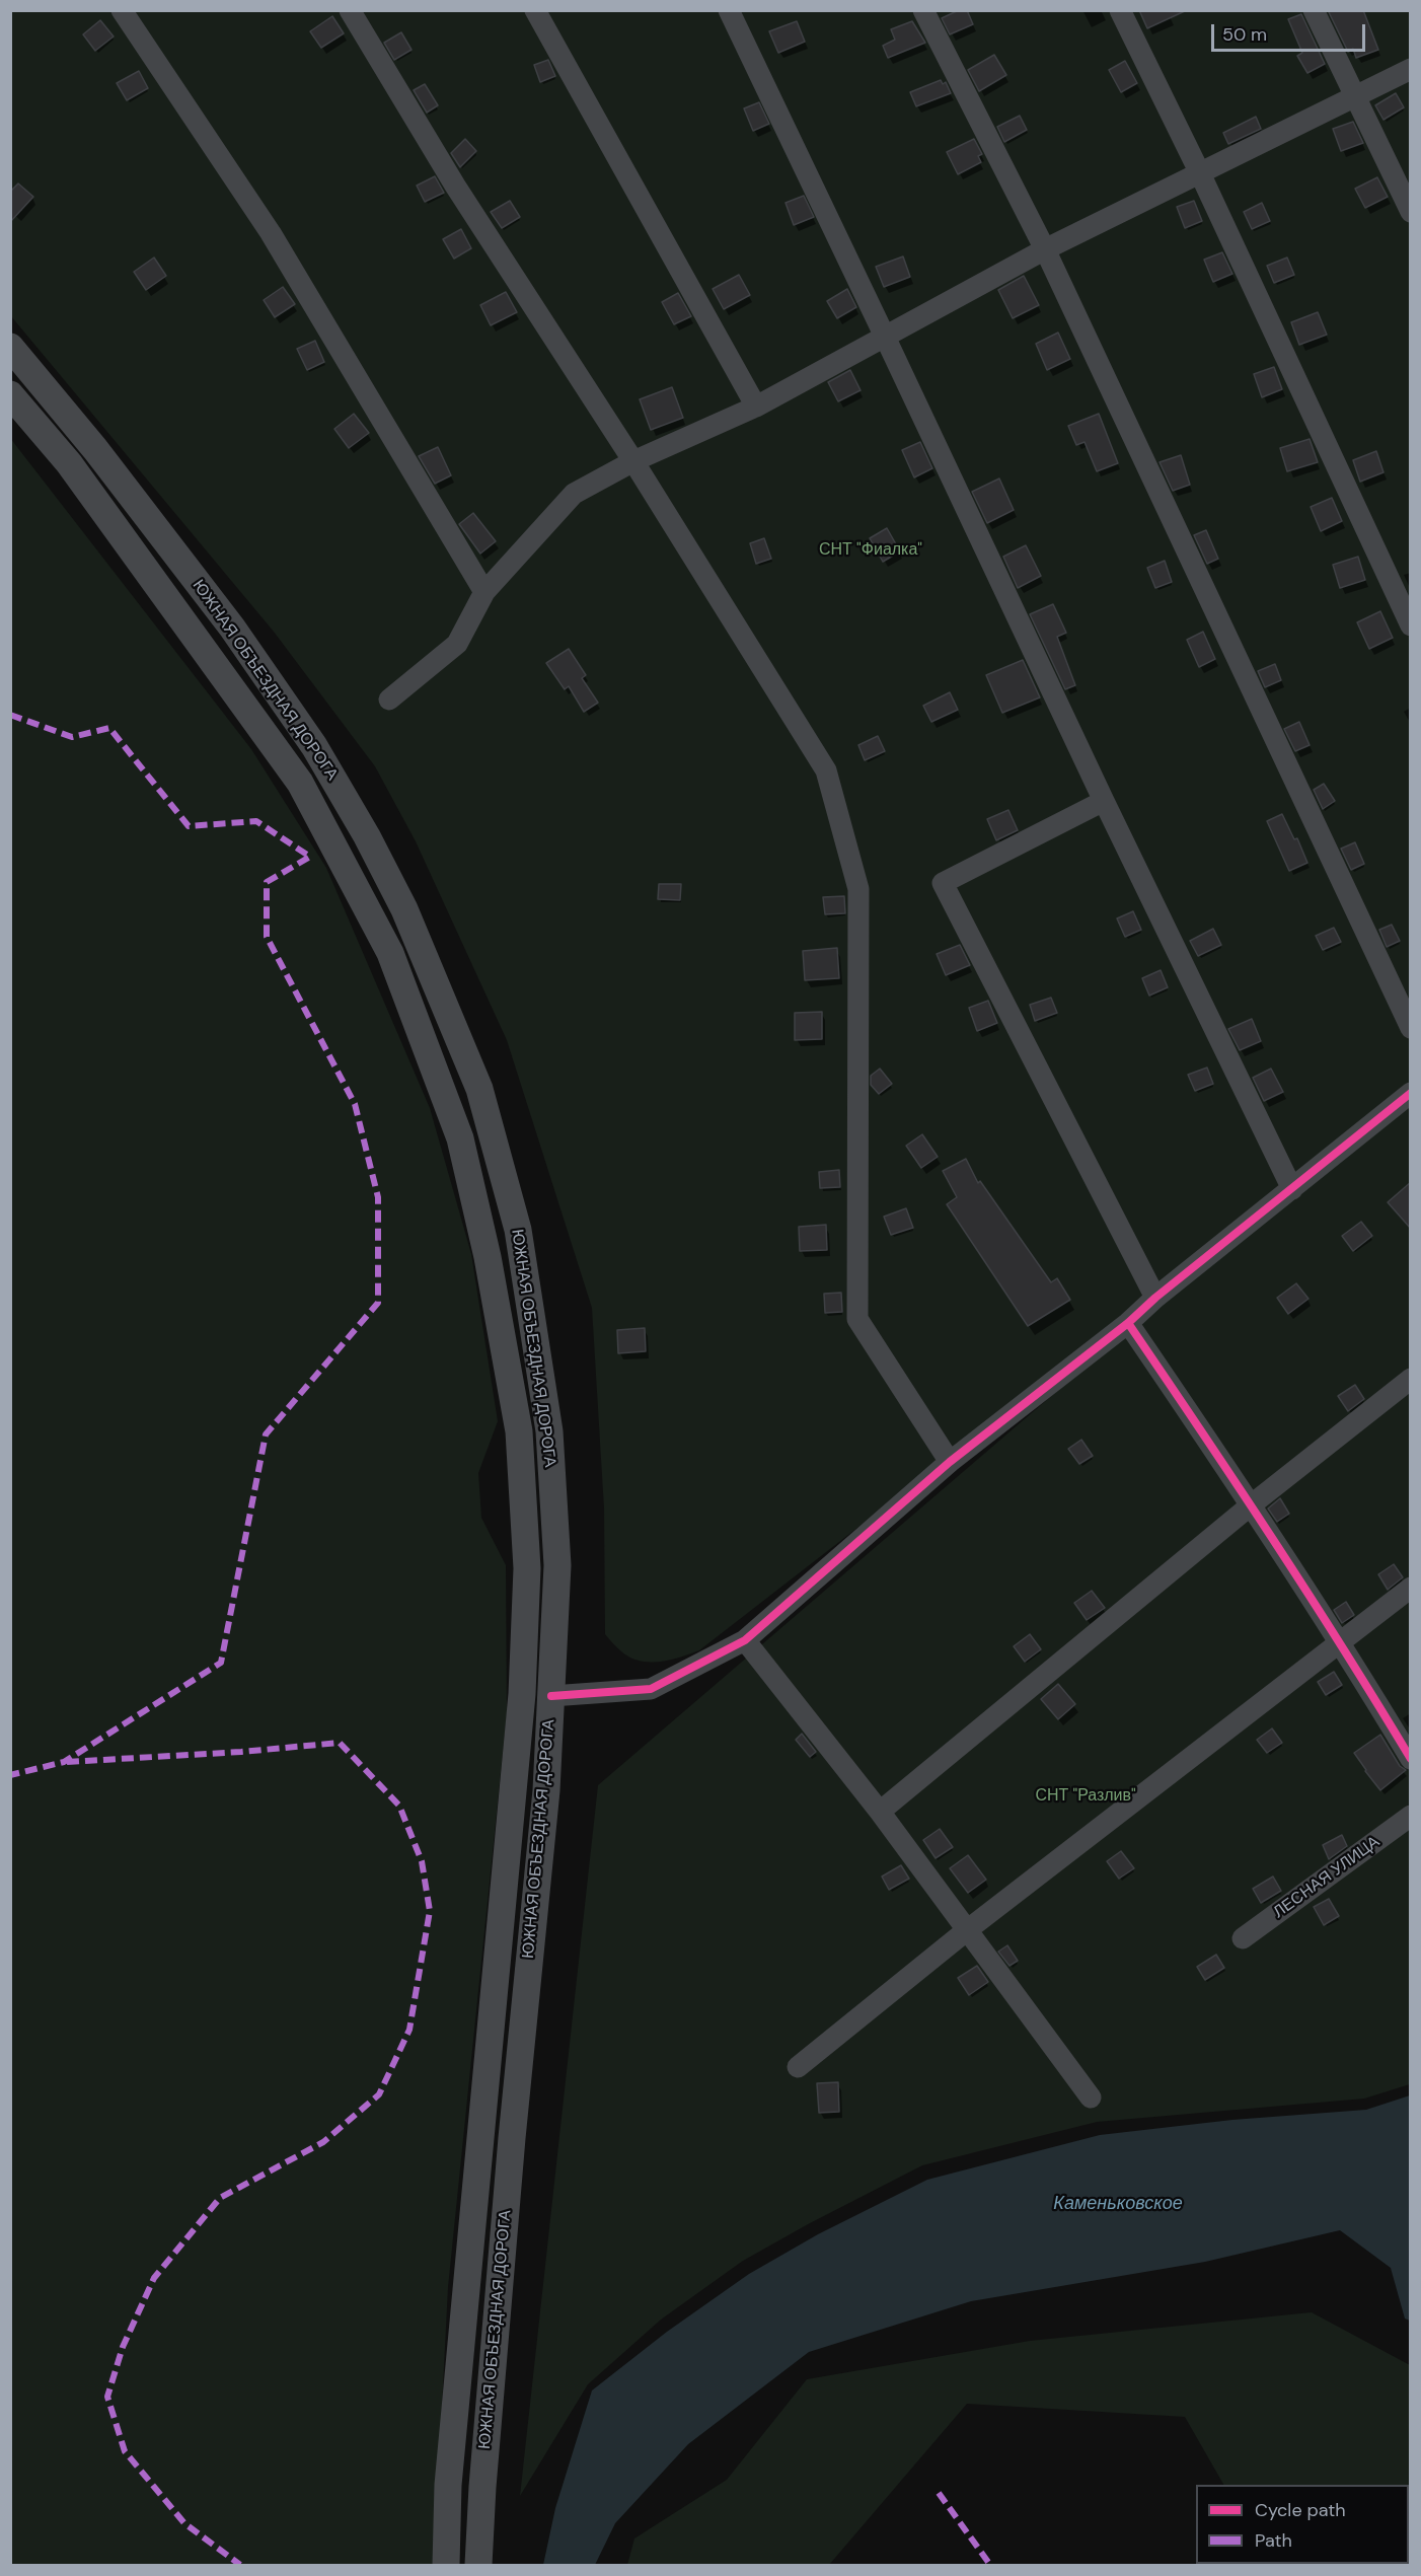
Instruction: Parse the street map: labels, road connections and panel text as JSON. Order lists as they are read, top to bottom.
{
  "streets": {
    "main road": ["ЮЖНАЯ ОБЪЕЗДНАЯ ДОРОГА"],
    "street": ["ЛЕСНАЯ УЛИЦА"]
  },
  "water": ["Каменьковское"],
  "parks": ["СНТ \"Фиалка\"", "СНТ \"Разлив\""],
  "legend": ["Cycle path", "Path"],
  "scale_bar": "50 m"
}
